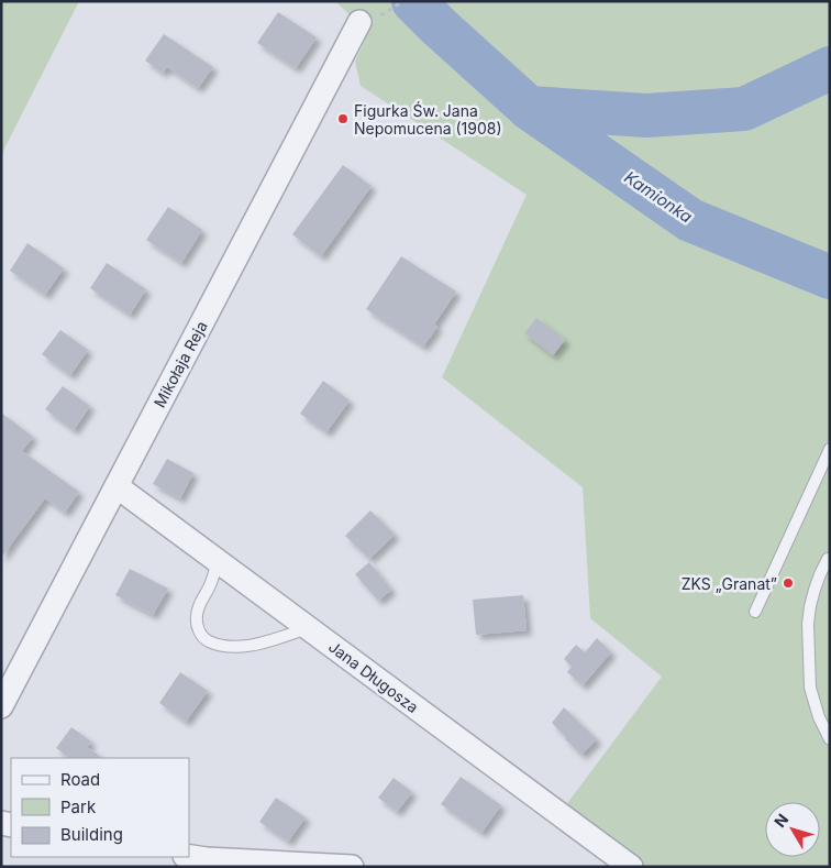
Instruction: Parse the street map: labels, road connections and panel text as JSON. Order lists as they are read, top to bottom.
{
  "streets": {
    "street": ["Mikołaja Reja", "Jana Długosza"]
  },
  "crossings": [
    ["Mikołaja Reja", "Jana Długosza"]
  ],
  "water": ["Kamionka"],
  "places": ["Figurka Św. Jana Nepomucena (1908)", "ZKS „Granat”"],
  "legend": ["Road", "Park", "Building"],
  "north": "top left"
}
